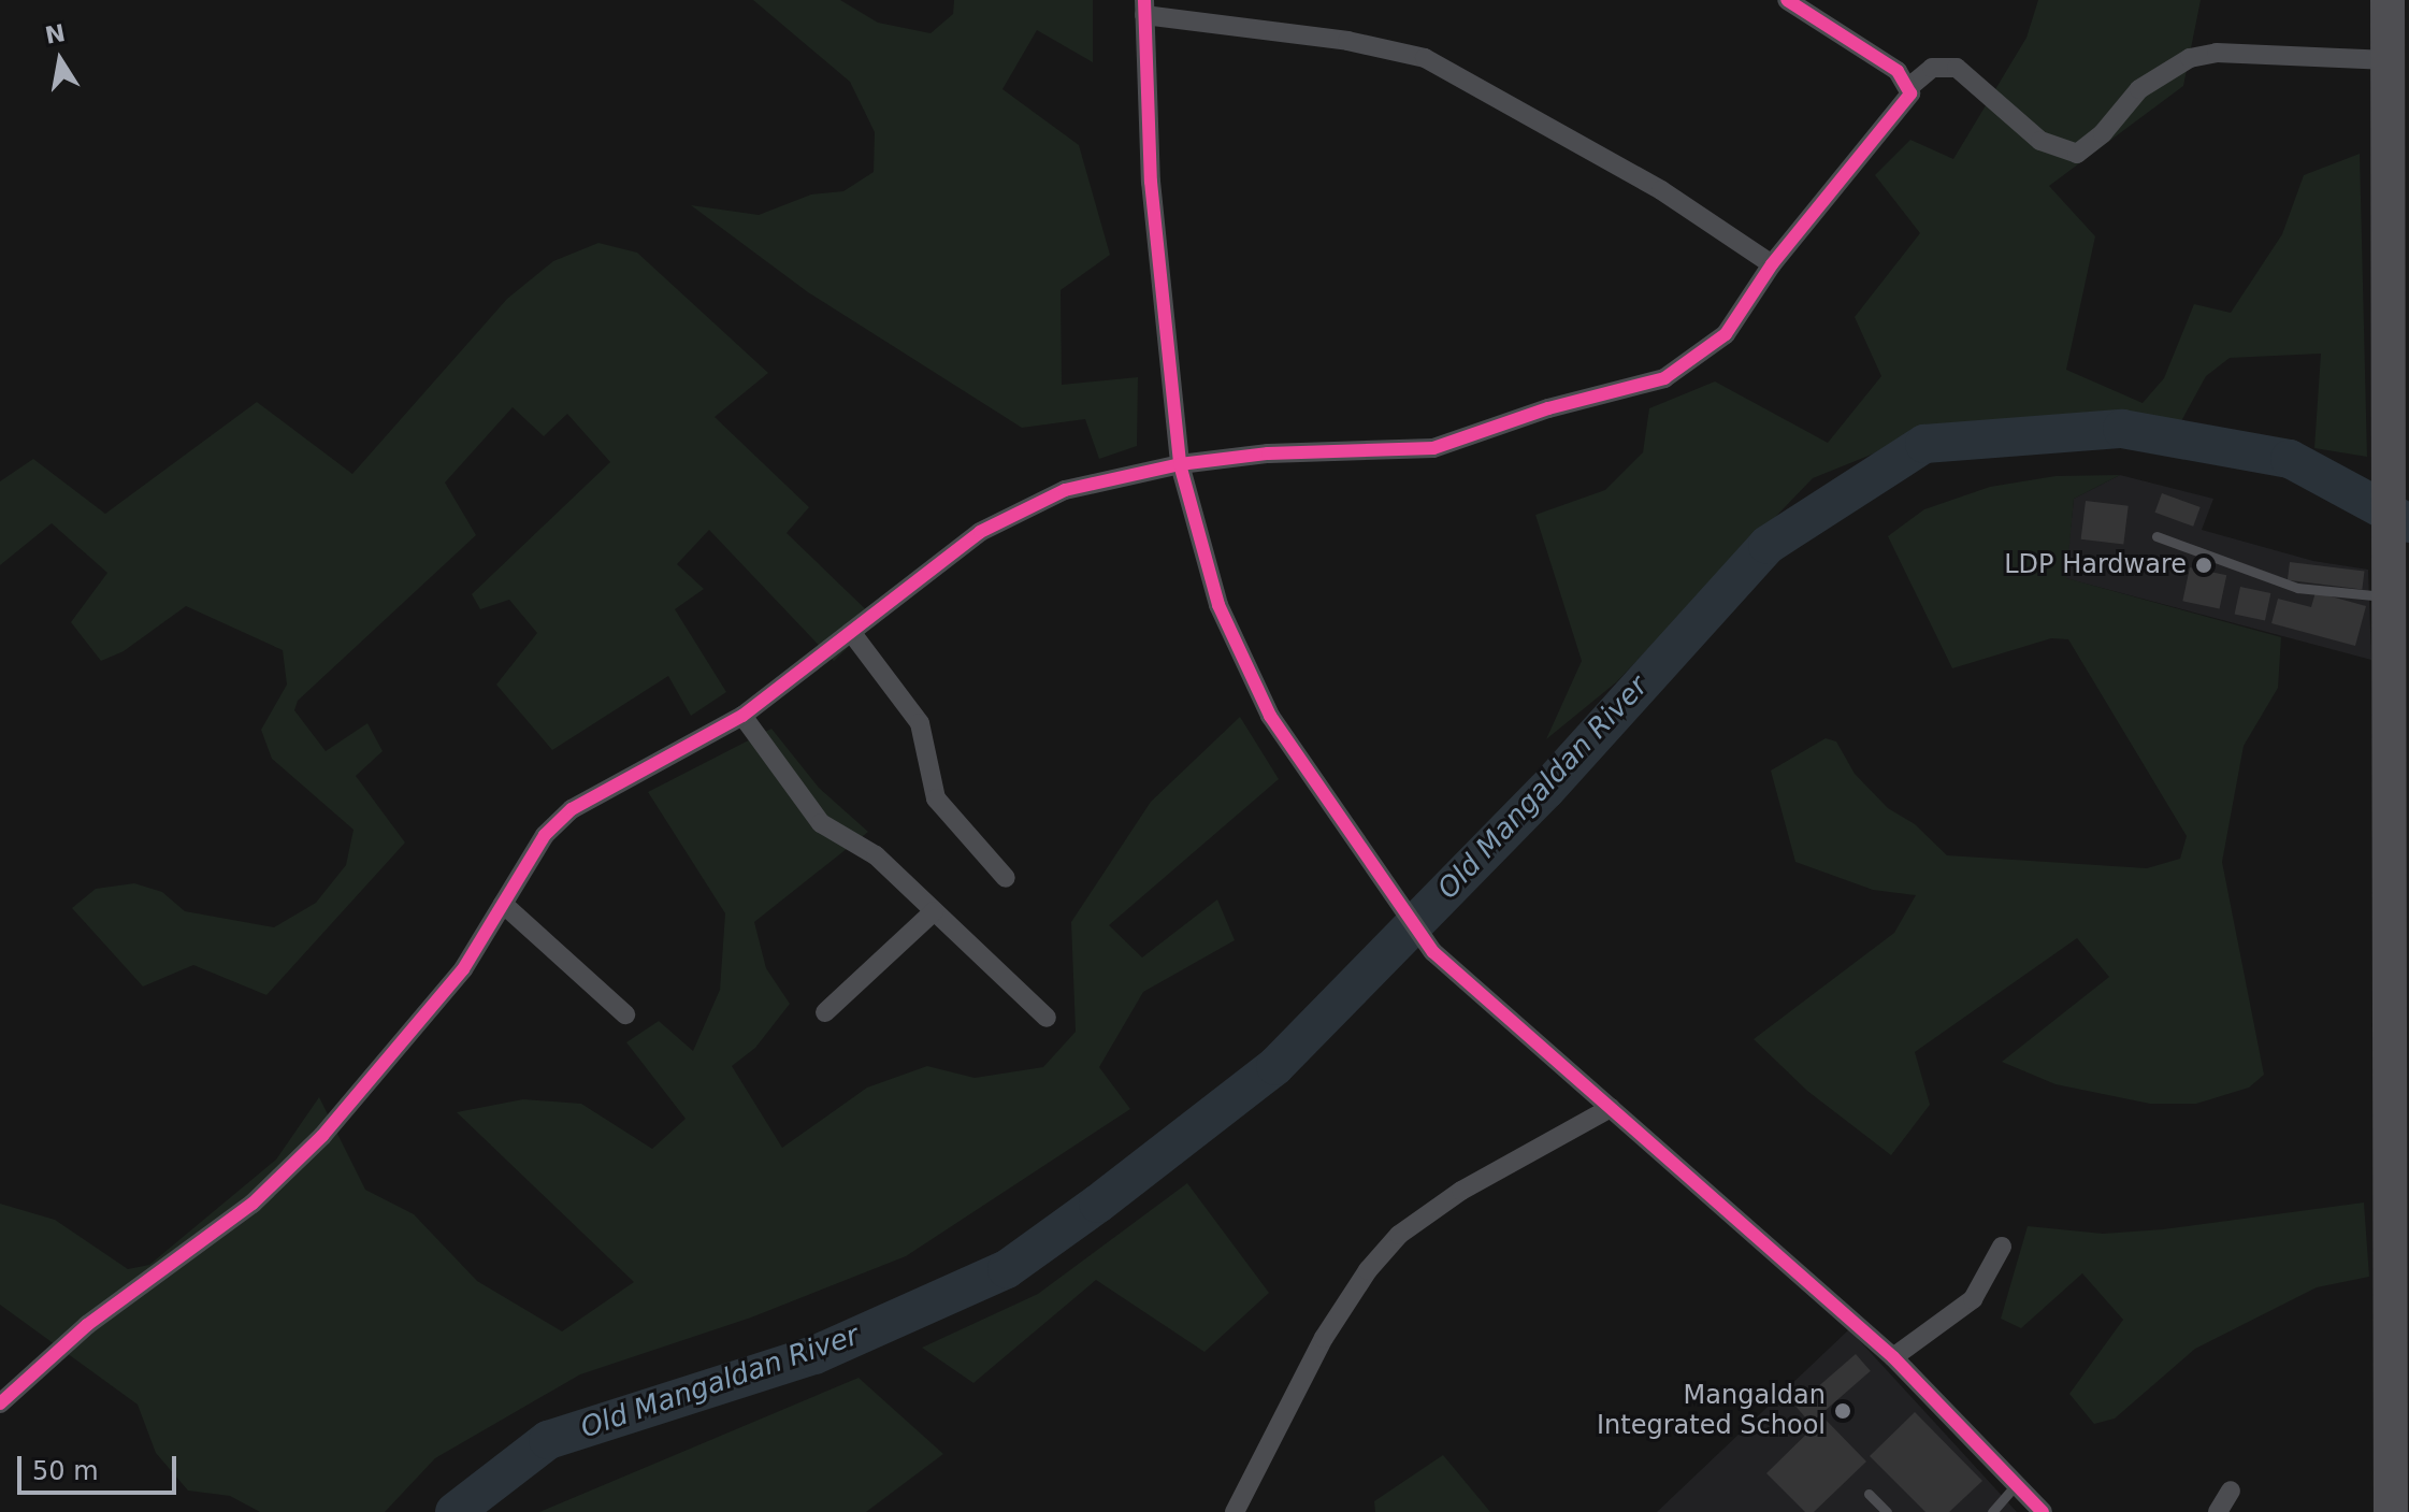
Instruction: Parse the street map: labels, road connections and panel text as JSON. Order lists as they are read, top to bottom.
{
  "water": ["Old Mangaldan River"],
  "places": ["LDP Hardware", "Mangaldan Integrated School"],
  "scale_bar": "50 m",
  "north": "top"
}
